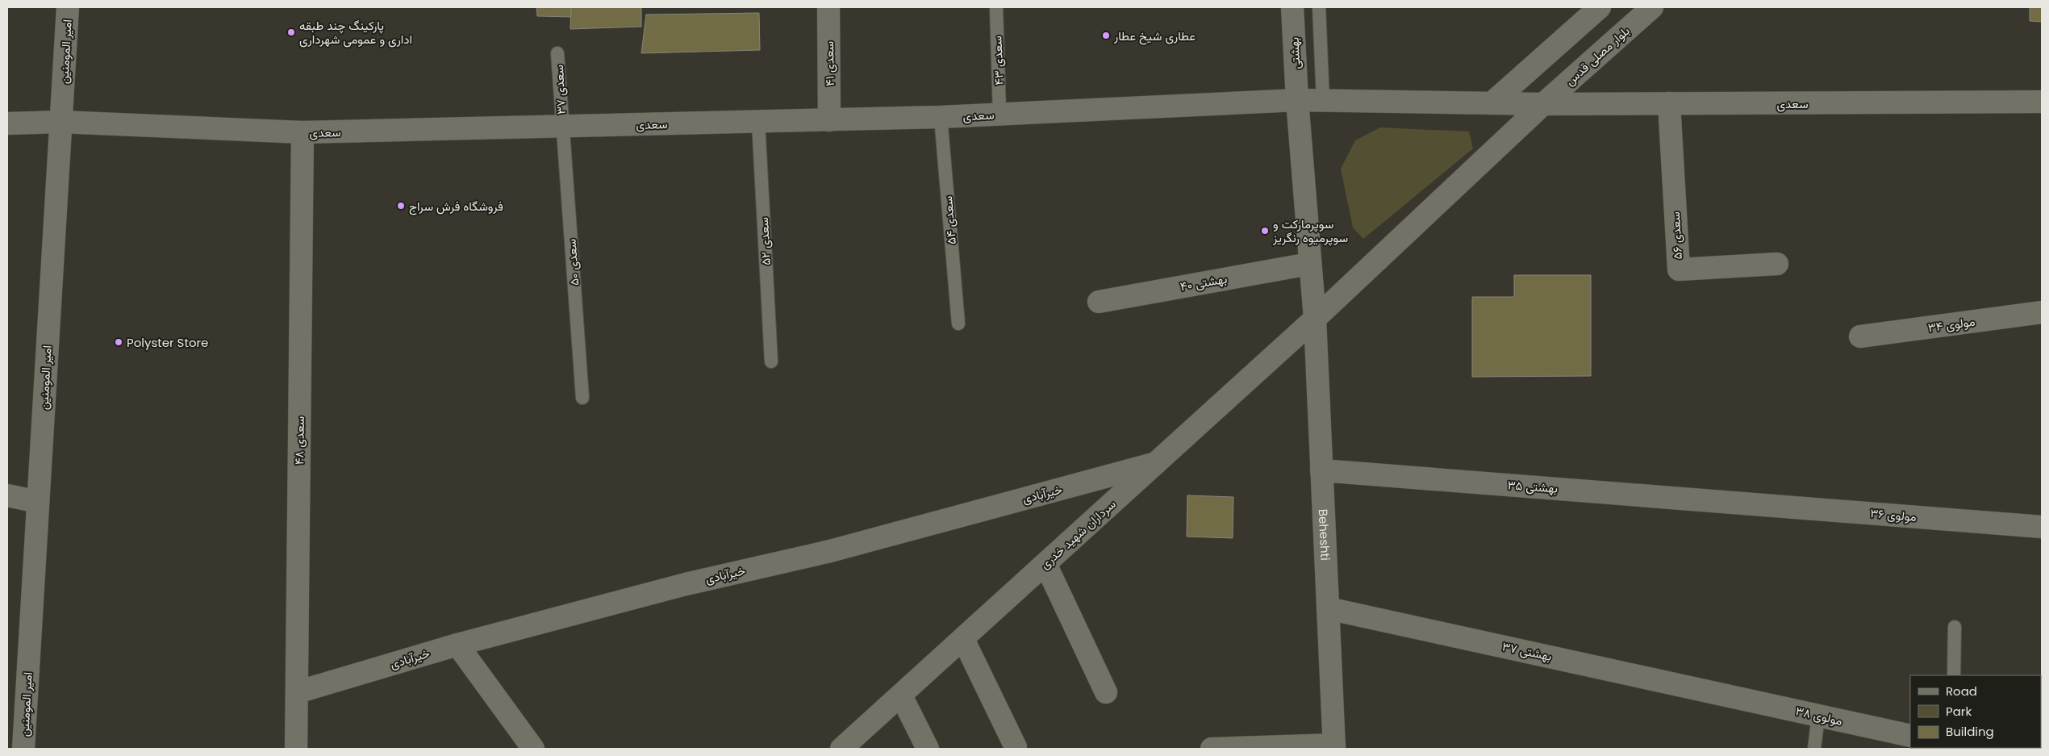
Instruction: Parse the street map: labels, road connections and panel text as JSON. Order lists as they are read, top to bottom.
{
  "streets": {
    "street": [
      "امیر المومنین",
      "بهشتی",
      "بلوار مصلی قدس",
      "سعدی ۴۱",
      "سعدی",
      "سعدی ۵۶",
      "بهشتی ۴۰",
      "مولوی ۳۴",
      "سعدی ۴۸",
      "بهشتی ۳۵",
      "خیرآبادی",
      "مولوی ۳۶",
      "سرداران شهید خدری",
      "Beheshti",
      "بهشتی ۳۷",
      "مولوی ۳۸"
    ],
    "lane": [
      "سعدی ۴۳",
      "سعدی ۳۷",
      "سعدی ۵۴",
      "سعدی ۵۲",
      "سعدی ۵۰"
    ]
  },
  "crossings": [
    ["امیر المومنین", "سعدی"],
    ["بهشتی", "سعدی"],
    ["بهشتی", "بهشتی ۴۰"],
    ["بهشتی", "Beheshti"],
    ["بلوار مصلی قدس", "سعدی"],
    ["بلوار مصلی قدس", "سرداران شهید خدری"],
    ["بلوار مصلی قدس", "Beheshti"],
    ["سعدی ۴۳", "سعدی"],
    ["سعدی ۴۱", "سعدی"],
    ["سعدی ۳۷", "سعدی"],
    ["سعدی ۳۷", "سعدی ۵۰"],
    ["سعدی", "سعدی ۵۴"],
    ["سعدی", "سعدی ۵۶"],
    ["سعدی", "سعدی ۵۲"],
    ["سعدی", "سعدی ۵۰"],
    ["سعدی", "سعدی ۴۸"],
    ["بهشتی ۴۰", "Beheshti"],
    ["سعدی ۴۸", "خیرآبادی"],
    ["بهشتی ۳۵", "مولوی ۳۶"],
    ["بهشتی ۳۵", "Beheshti"],
    ["خیرآبادی", "سرداران شهید خدری"],
    ["سرداران شهید خدری", "Beheshti"],
    ["Beheshti", "بهشتی ۳۷"],
    ["بهشتی ۳۷", "مولوی ۳۸"]
  ],
  "places": [
    "پارکینگ چند طبقه اداری و عمومی شهرداری",
    "عطاری شیخ عطار",
    "فروشگاه فرش سراج",
    "سوپرمارکت و سوپرمیوه رنگریز",
    "Polyster Store"
  ],
  "legend": ["Road", "Park", "Building"]
}
